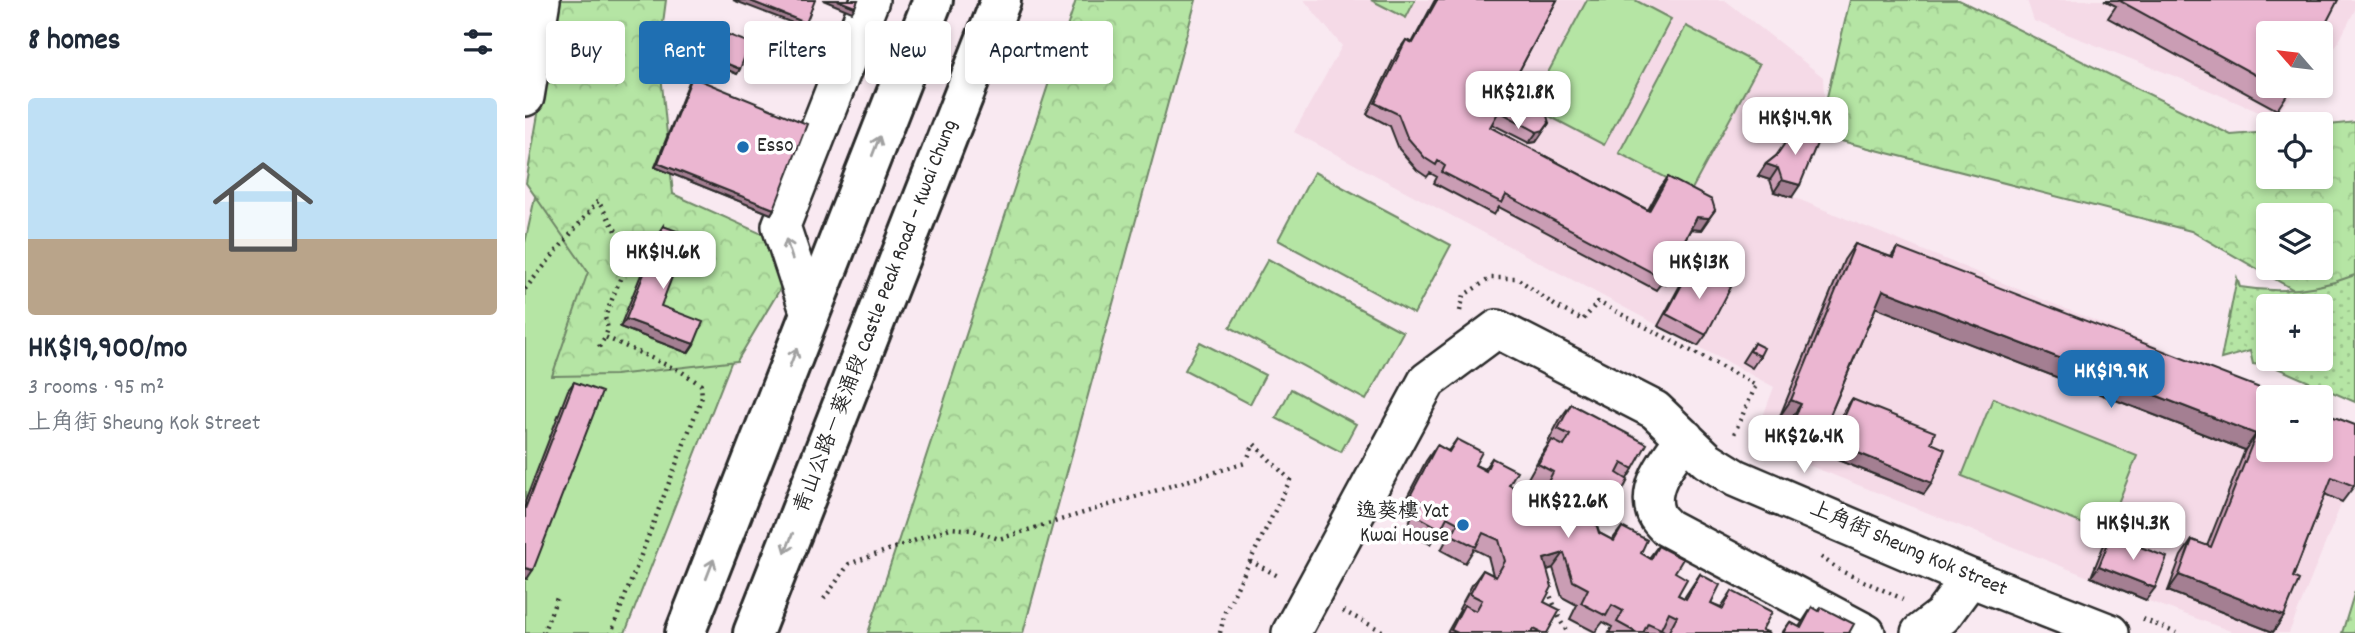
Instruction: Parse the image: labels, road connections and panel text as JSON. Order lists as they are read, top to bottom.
{
  "streets": {
    "main road": ["青山公路－葵涌段 Castle Peak Road – Kwai Chung"],
    "street": ["上角街 Sheung Kok Street"]
  },
  "places": ["Esso", "逸葵樓 Yat Kwai House"],
  "north": "top left",
  "page": {
    "heading": "8 homes",
    "map_buttons": ["+", "−"],
    "chip": [
      "Buy",
      "Rent",
      "Filters",
      "New",
      "Apartment"
    ],
    "price": [
      "HK$21.8K",
      "HK$14.9K",
      "HK$14.6K",
      "HK$13K",
      "HK$19.9K",
      "HK$26.4K",
      "HK$22.6K",
      "HK$14.3K"
    ],
    "list": [
      {
        "name": "HK$19,900/mo",
        "note": "3 rooms · 95 m² · 上角街 Sheung Kok Street"
      }
    ]
  }
}
